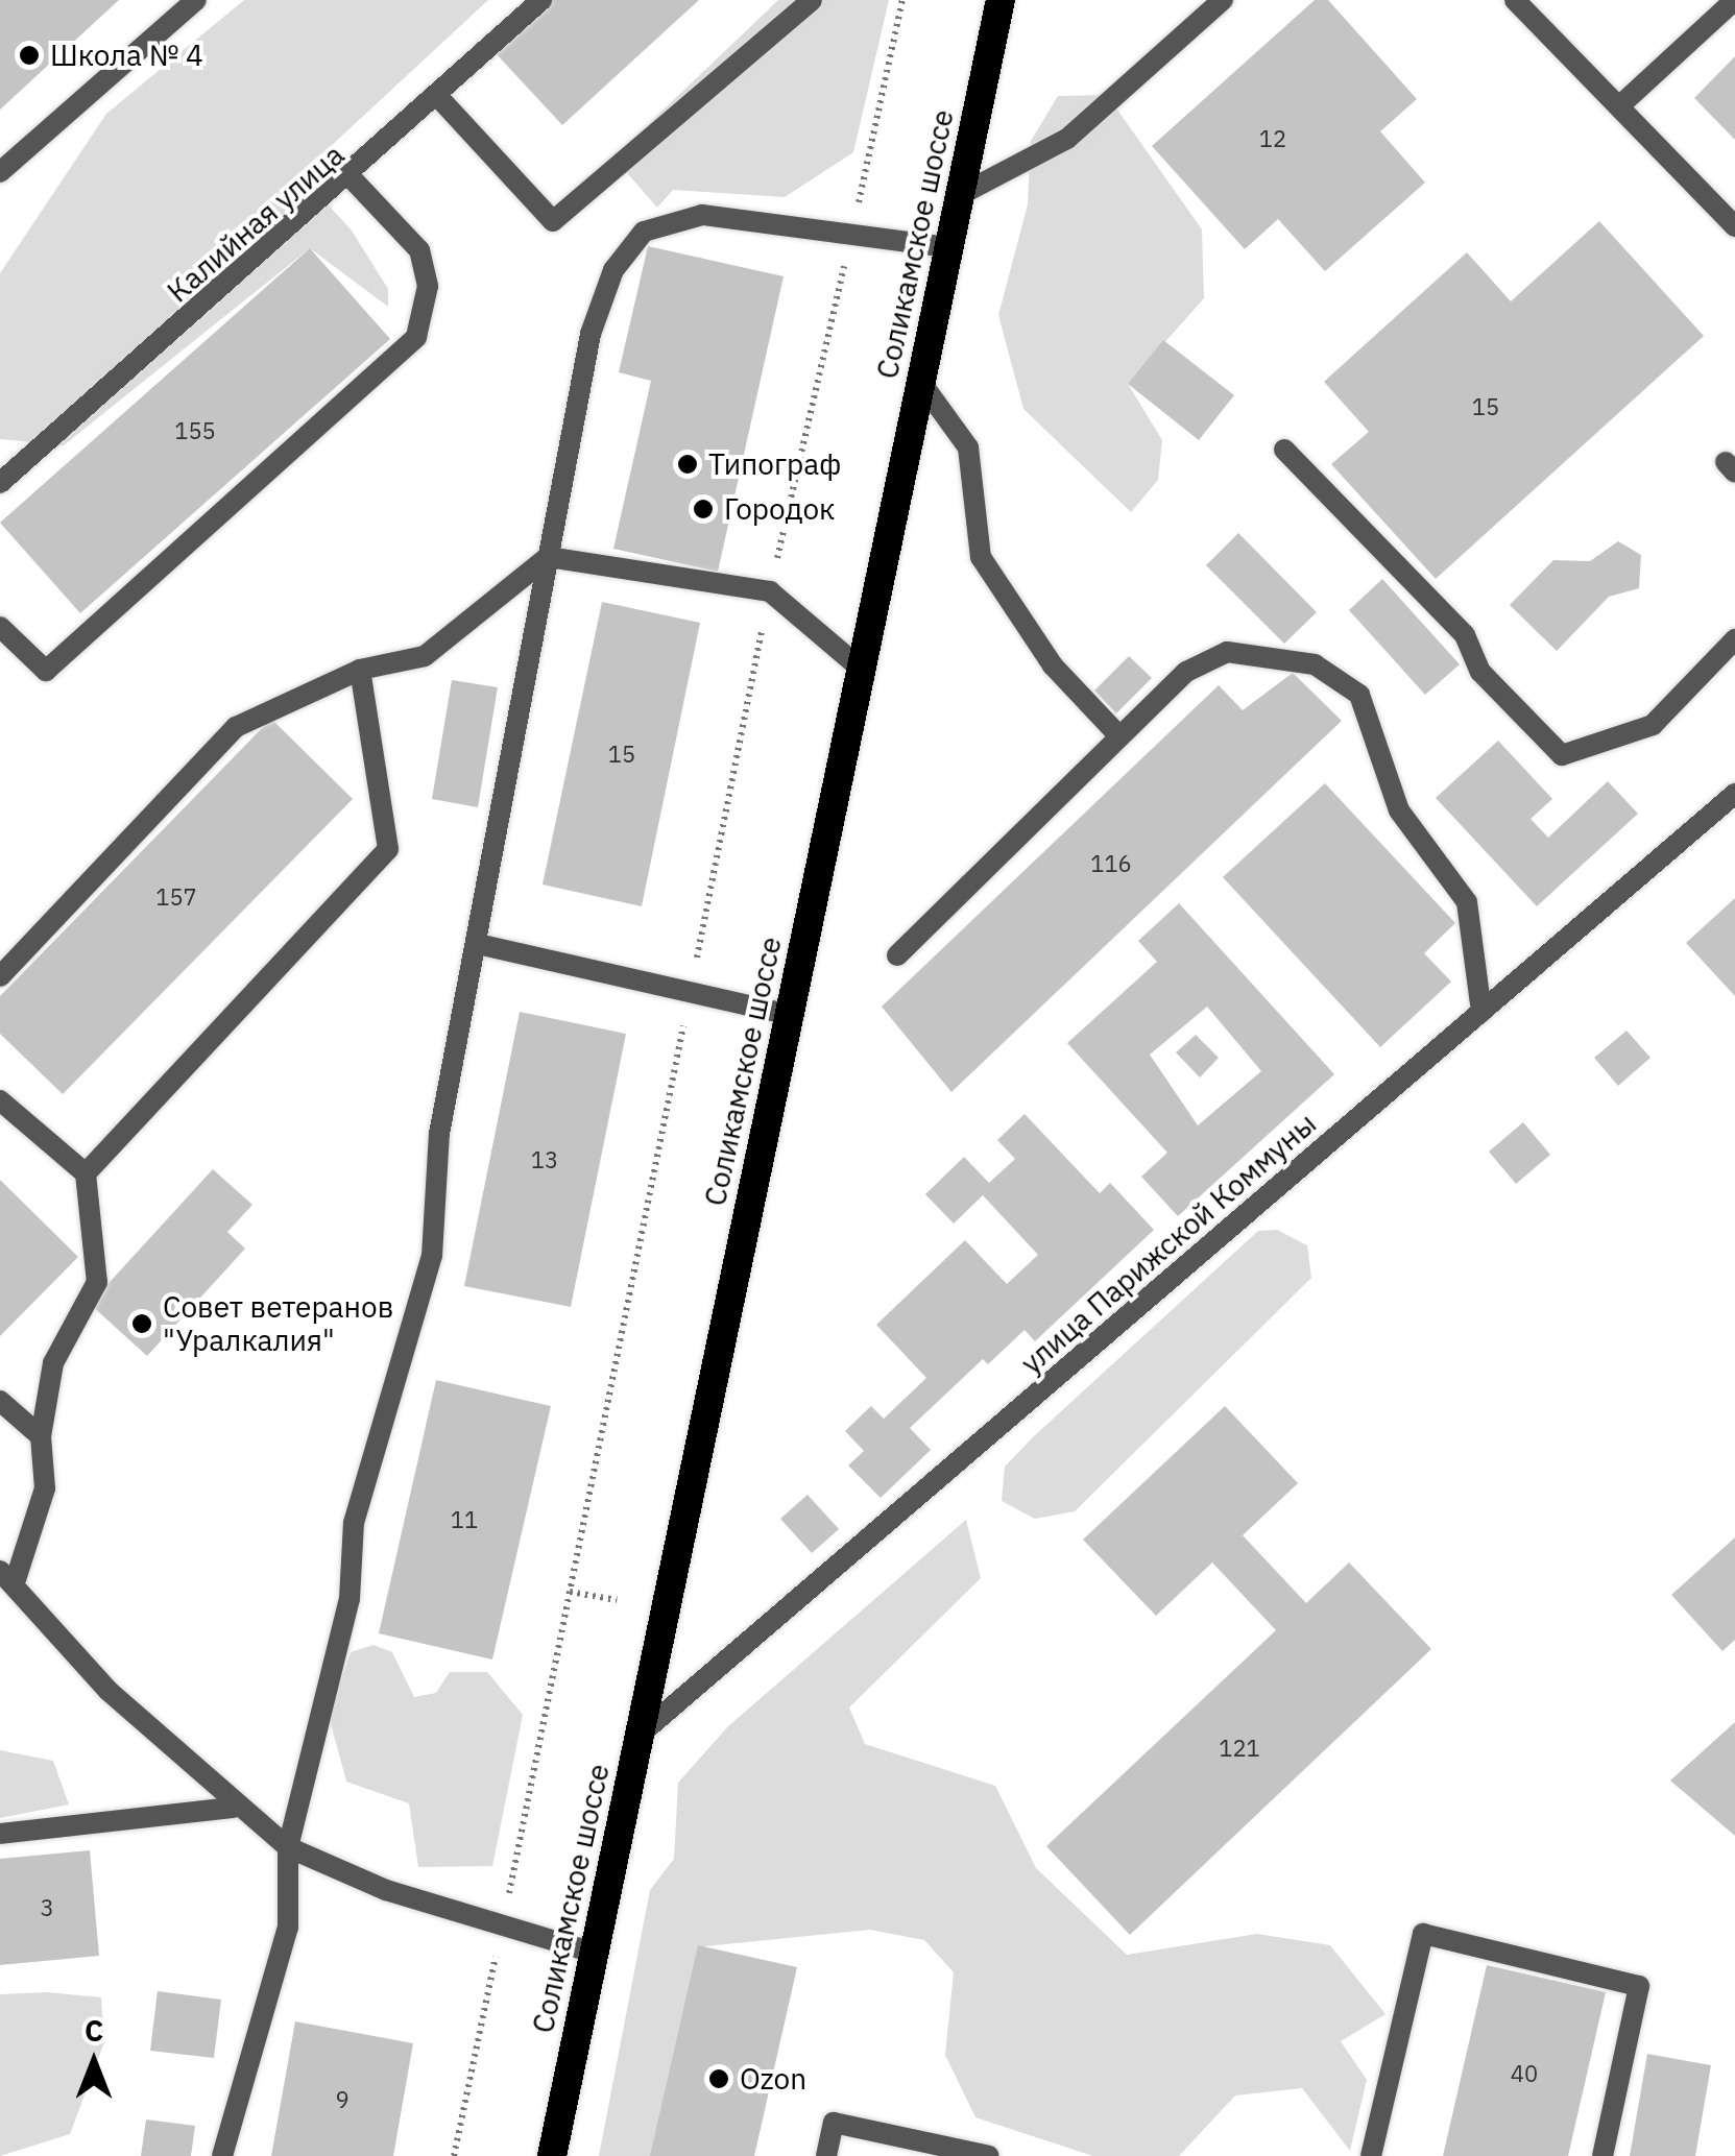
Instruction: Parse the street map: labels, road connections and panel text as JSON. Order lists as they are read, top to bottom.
{
  "streets": {
    "highway": ["Соликамское шоссе"],
    "street": ["Калийная улица", "улица Парижской Коммуны"]
  },
  "crossings": [
    ["Соликамское шоссе", "улица Парижской Коммуны"]
  ],
  "places": [
    "Школа № 4",
    "Типограф",
    "Городок",
    "Совет ветеранов \"Уралкалия\"",
    "Ozon"
  ],
  "house_numbers": [
    "12",
    "15",
    "155",
    "15",
    "116",
    "157",
    "13",
    "11",
    "121",
    "3",
    "40",
    "9"
  ],
  "north": "top"
}
